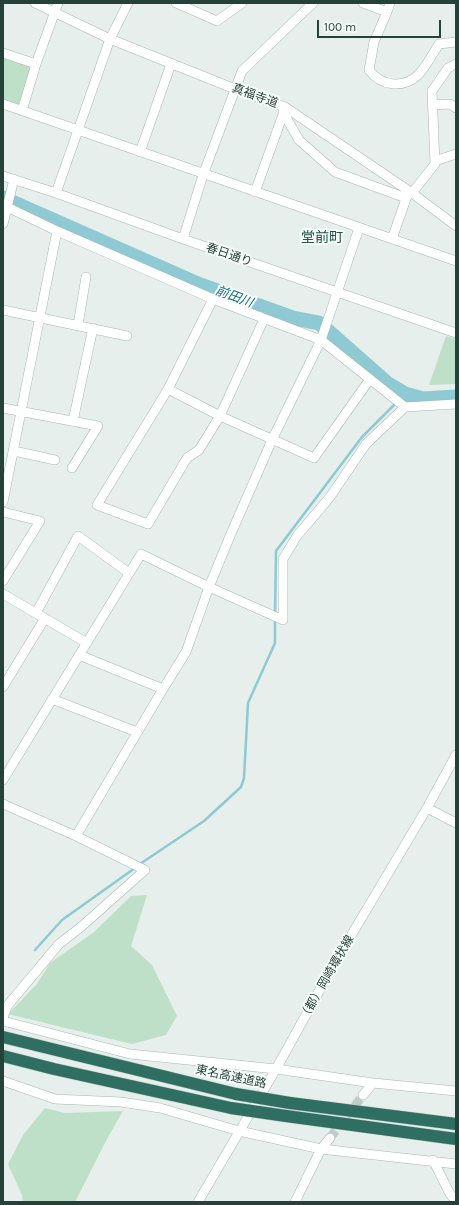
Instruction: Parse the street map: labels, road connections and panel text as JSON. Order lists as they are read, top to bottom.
{
  "streets": {
    "highway": ["東名高速道路"],
    "street": ["真福寺道", "春日通り", "（都）岡崎環状線"]
  },
  "districts": ["堂前町"],
  "water": ["前田川"],
  "scale_bar": "100 m"
}
